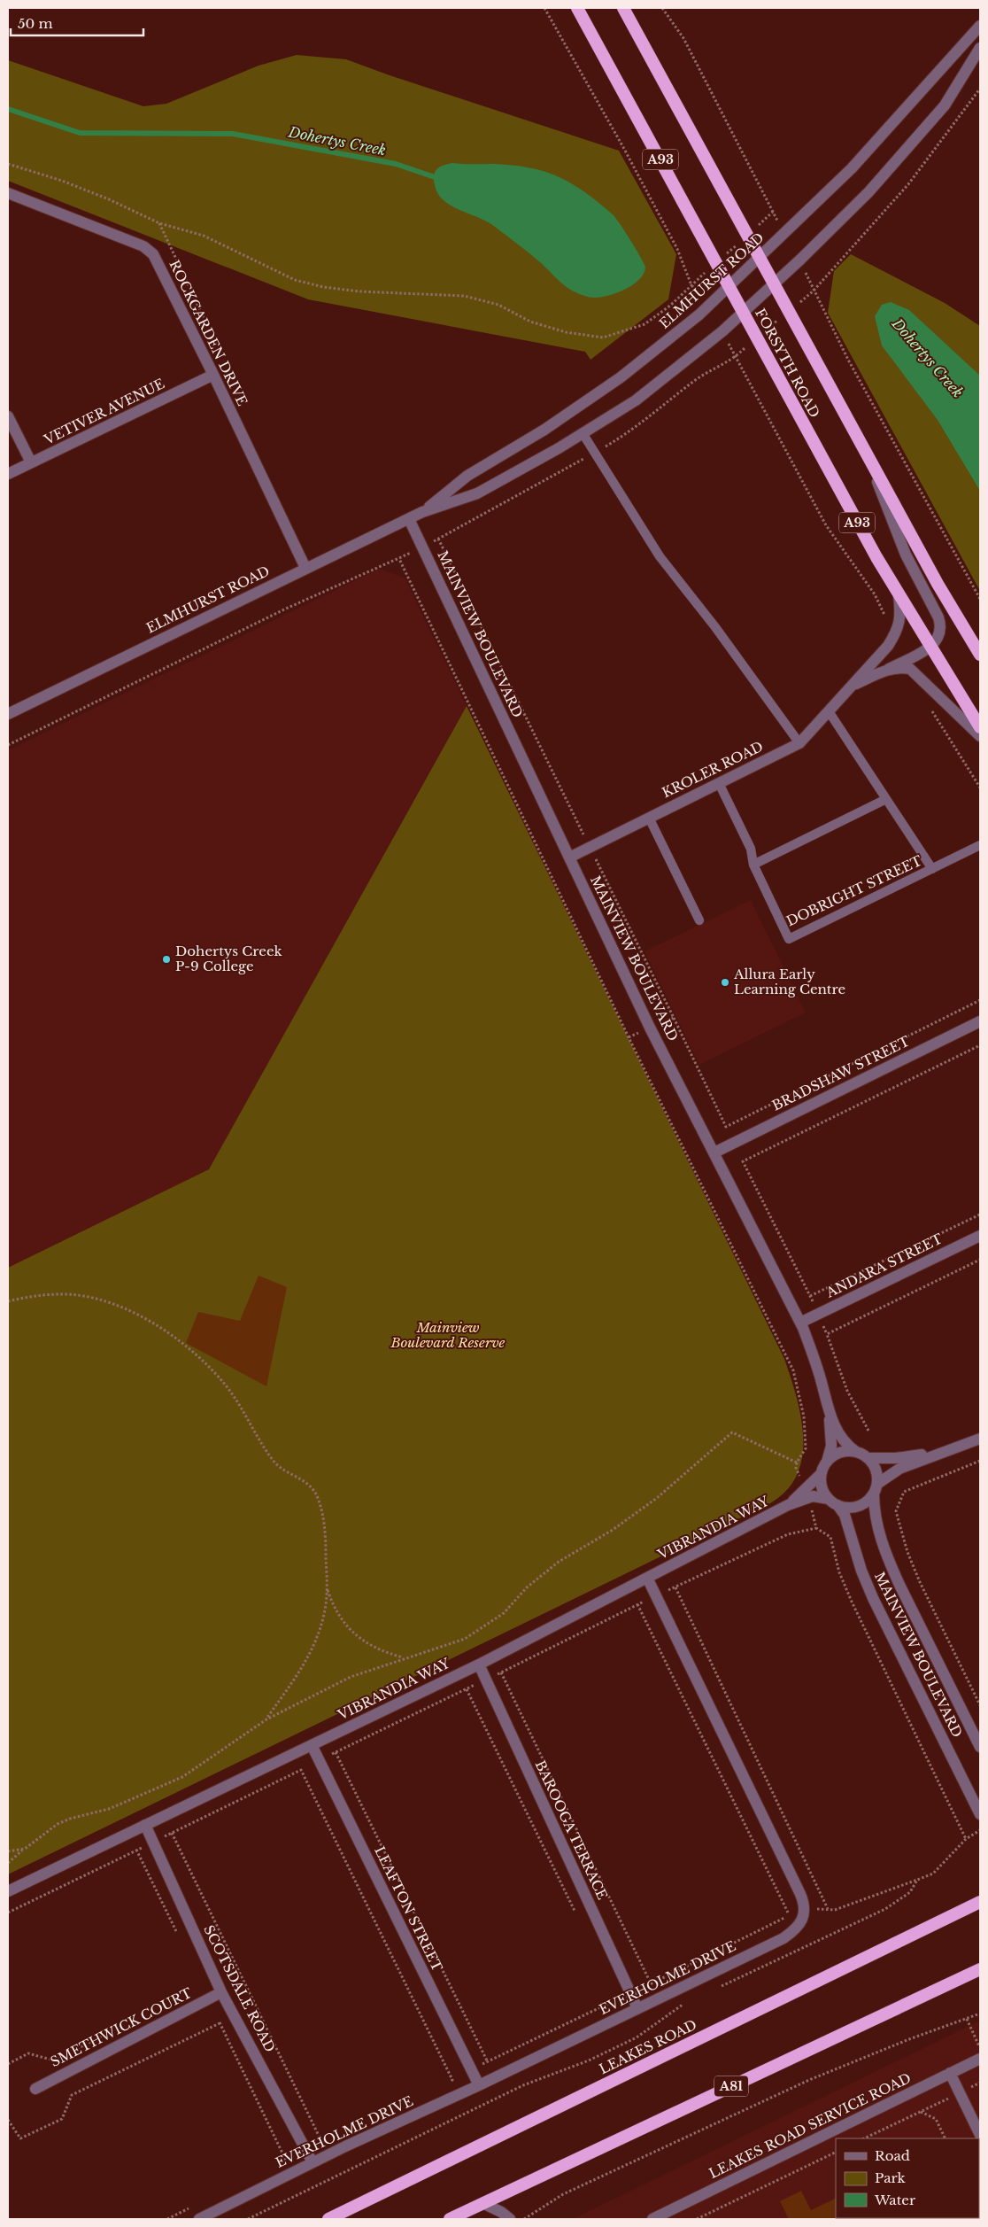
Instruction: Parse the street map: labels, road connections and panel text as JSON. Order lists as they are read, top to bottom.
{
  "streets": {
    "highway": [
      "A93",
      "FORSYTH ROAD",
      "LEAKES ROAD",
      "A81"
    ],
    "street": [
      "ELMHURST ROAD",
      "ROCKGARDEN DRIVE",
      "VETIVER AVENUE",
      "MAINVIEW BOULEVARD",
      "KROLER ROAD",
      "BRADSHAW STREET",
      "ANDARA STREET",
      "VIBRANDIA WAY",
      "BAROOGA TERRACE",
      "LEAFTON STREET",
      "EVERHOLME DRIVE",
      "SCOTSDALE ROAD",
      "SMETHWICK COURT",
      "LEAKES ROAD SERVICE ROAD"
    ],
    "lane": ["DOBRIGHT STREET"]
  },
  "crossings": [
    ["ELMHURST ROAD", "ROCKGARDEN DRIVE"],
    ["ELMHURST ROAD", "FORSYTH ROAD"],
    ["ELMHURST ROAD", "MAINVIEW BOULEVARD"],
    ["ROCKGARDEN DRIVE", "VETIVER AVENUE"],
    ["MAINVIEW BOULEVARD", "KROLER ROAD"],
    ["MAINVIEW BOULEVARD", "BRADSHAW STREET"],
    ["MAINVIEW BOULEVARD", "ANDARA STREET"],
    ["MAINVIEW BOULEVARD", "VIBRANDIA WAY"],
    ["KROLER ROAD", "DOBRIGHT STREET"],
    ["VIBRANDIA WAY", "BAROOGA TERRACE"],
    ["VIBRANDIA WAY", "LEAFTON STREET"],
    ["VIBRANDIA WAY", "SCOTSDALE ROAD"],
    ["BAROOGA TERRACE", "EVERHOLME DRIVE"],
    ["LEAFTON STREET", "EVERHOLME DRIVE"],
    ["EVERHOLME DRIVE", "SCOTSDALE ROAD"],
    ["SCOTSDALE ROAD", "SMETHWICK COURT"]
  ],
  "water": ["Dohertys Creek"],
  "parks": ["Mainview Boulevard Reserve"],
  "places": ["Dohertys Creek P-9 College", "Allura Early Learning Centre"],
  "legend": ["Road", "Park", "Water"],
  "scale_bar": "50 m"
}
